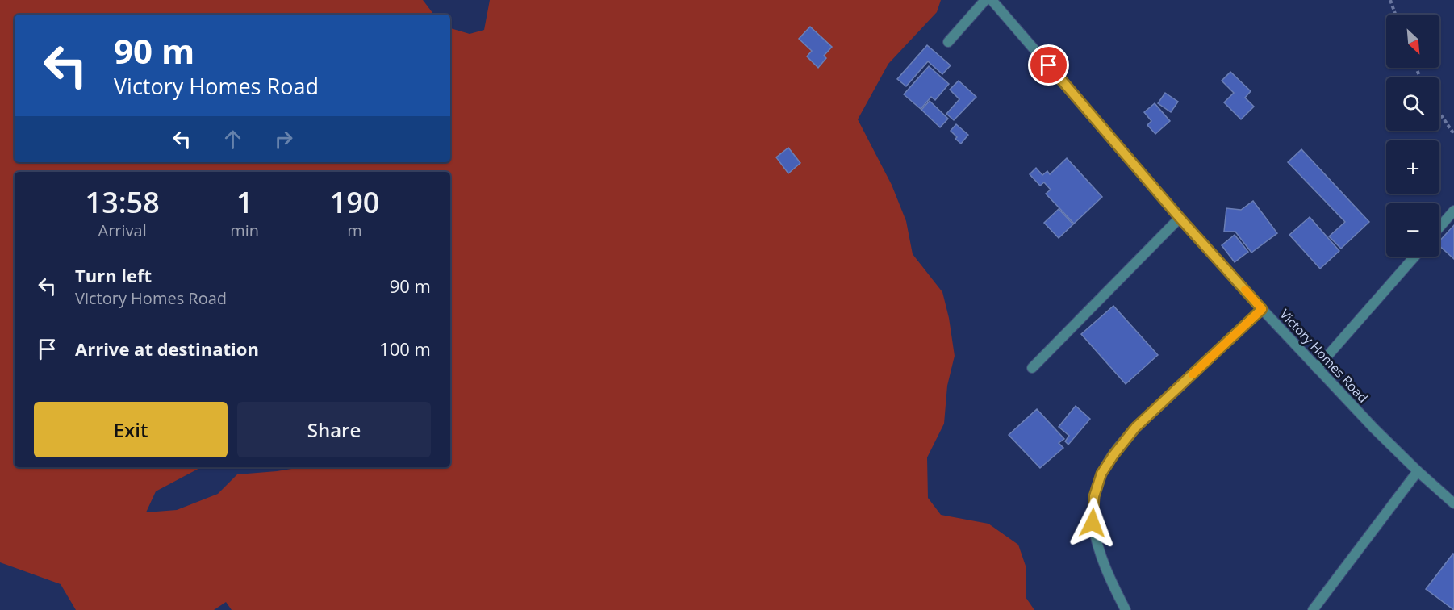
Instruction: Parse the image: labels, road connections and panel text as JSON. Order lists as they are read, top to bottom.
{
  "streets": {
    "street": ["Victory Homes Road"]
  },
  "north": "bottom right",
  "page": {
    "map_buttons": ["+", "−"],
    "turn": ["90 m", "Victory Homes Road"],
    "eta": [
      "13:58",
      "Arrival",
      "1",
      "min",
      "190",
      "m"
    ],
    "list": [
      {
        "name": "Turn left",
        "note": "Victory Homes Road",
        "value": "90 m"
      },
      {
        "name": "Arrive at destination",
        "value": "100 m"
      }
    ],
    "buttons": ["Exit", "Share"]
  }
}
